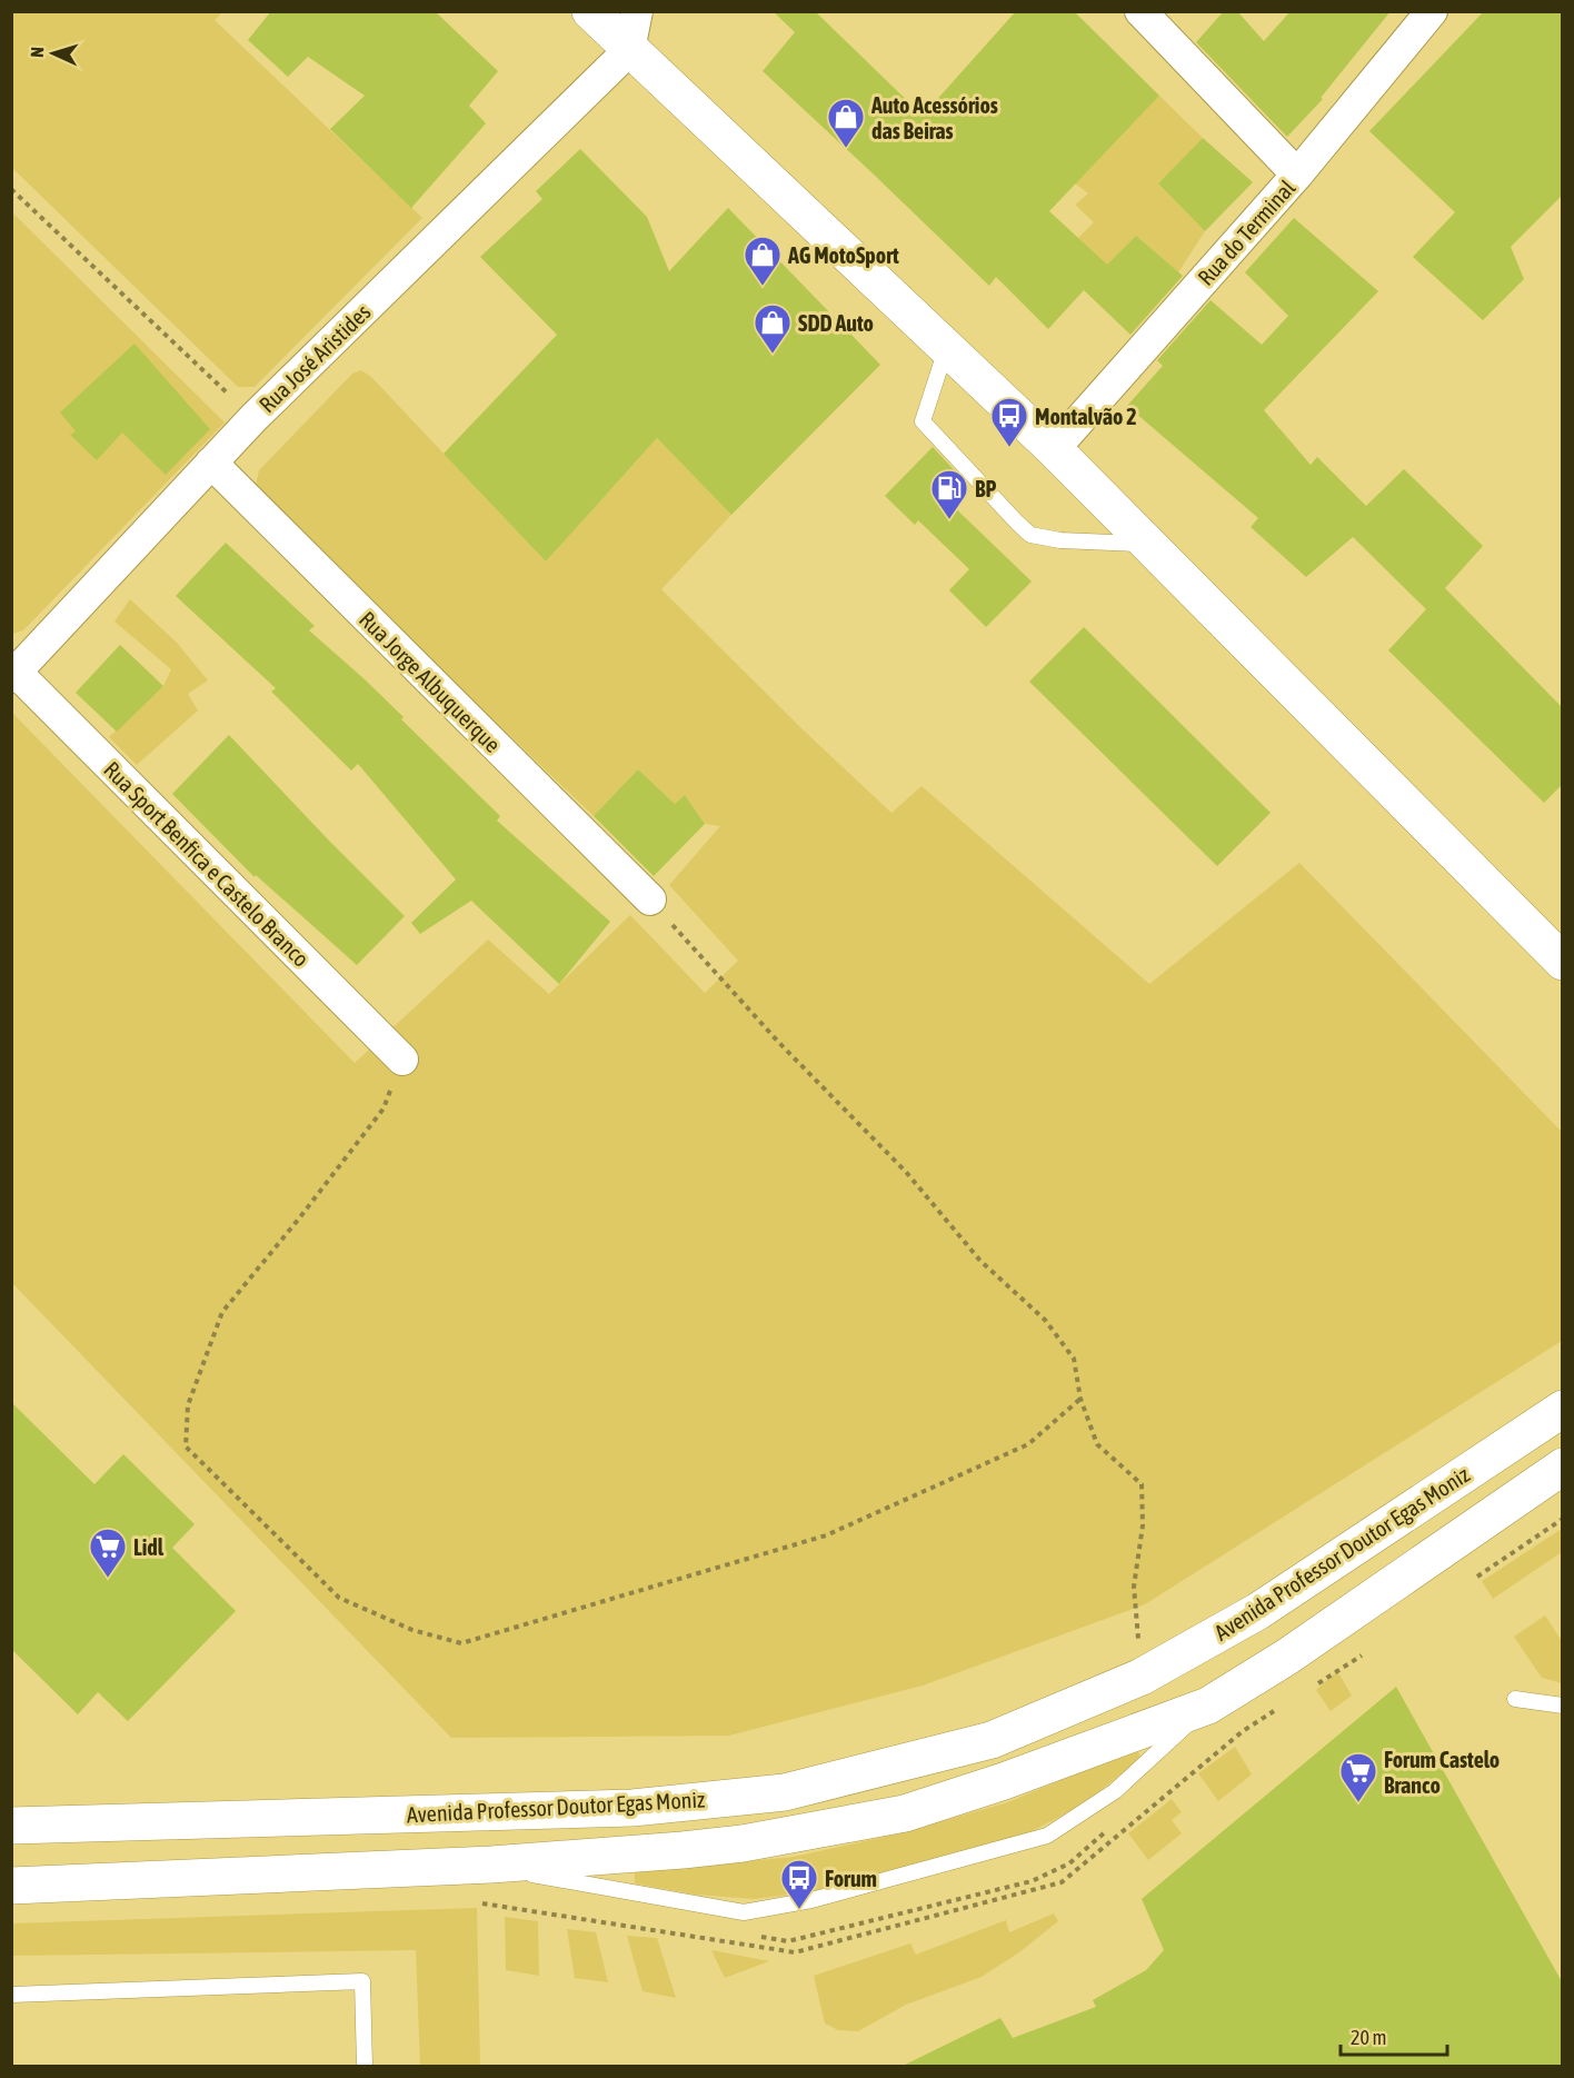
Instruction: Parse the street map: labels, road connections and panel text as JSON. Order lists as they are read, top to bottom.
{
  "streets": {
    "main road": ["Avenida Professor Doutor Egas Moniz"],
    "street": [
      "Rua do Terminal",
      "Rua José Aristides",
      "Rua Jorge Albuquerque",
      "Rua Sport Benfica e Castelo Branco"
    ]
  },
  "crossings": [
    ["Rua José Aristides", "Rua Jorge Albuquerque"],
    ["Rua José Aristides", "Rua Sport Benfica e Castelo Branco"]
  ],
  "places": {
    "shop": ["Auto Acessórios das Beiras", "AG MotoSport", "SDD Auto"],
    "bus stop": ["Montalvão 2", "Forum"],
    "fuel station": ["BP"],
    "supermarket": ["Lidl", "Forum Castelo Branco"]
  },
  "scale_bar": "20 m",
  "north": "left"
}
